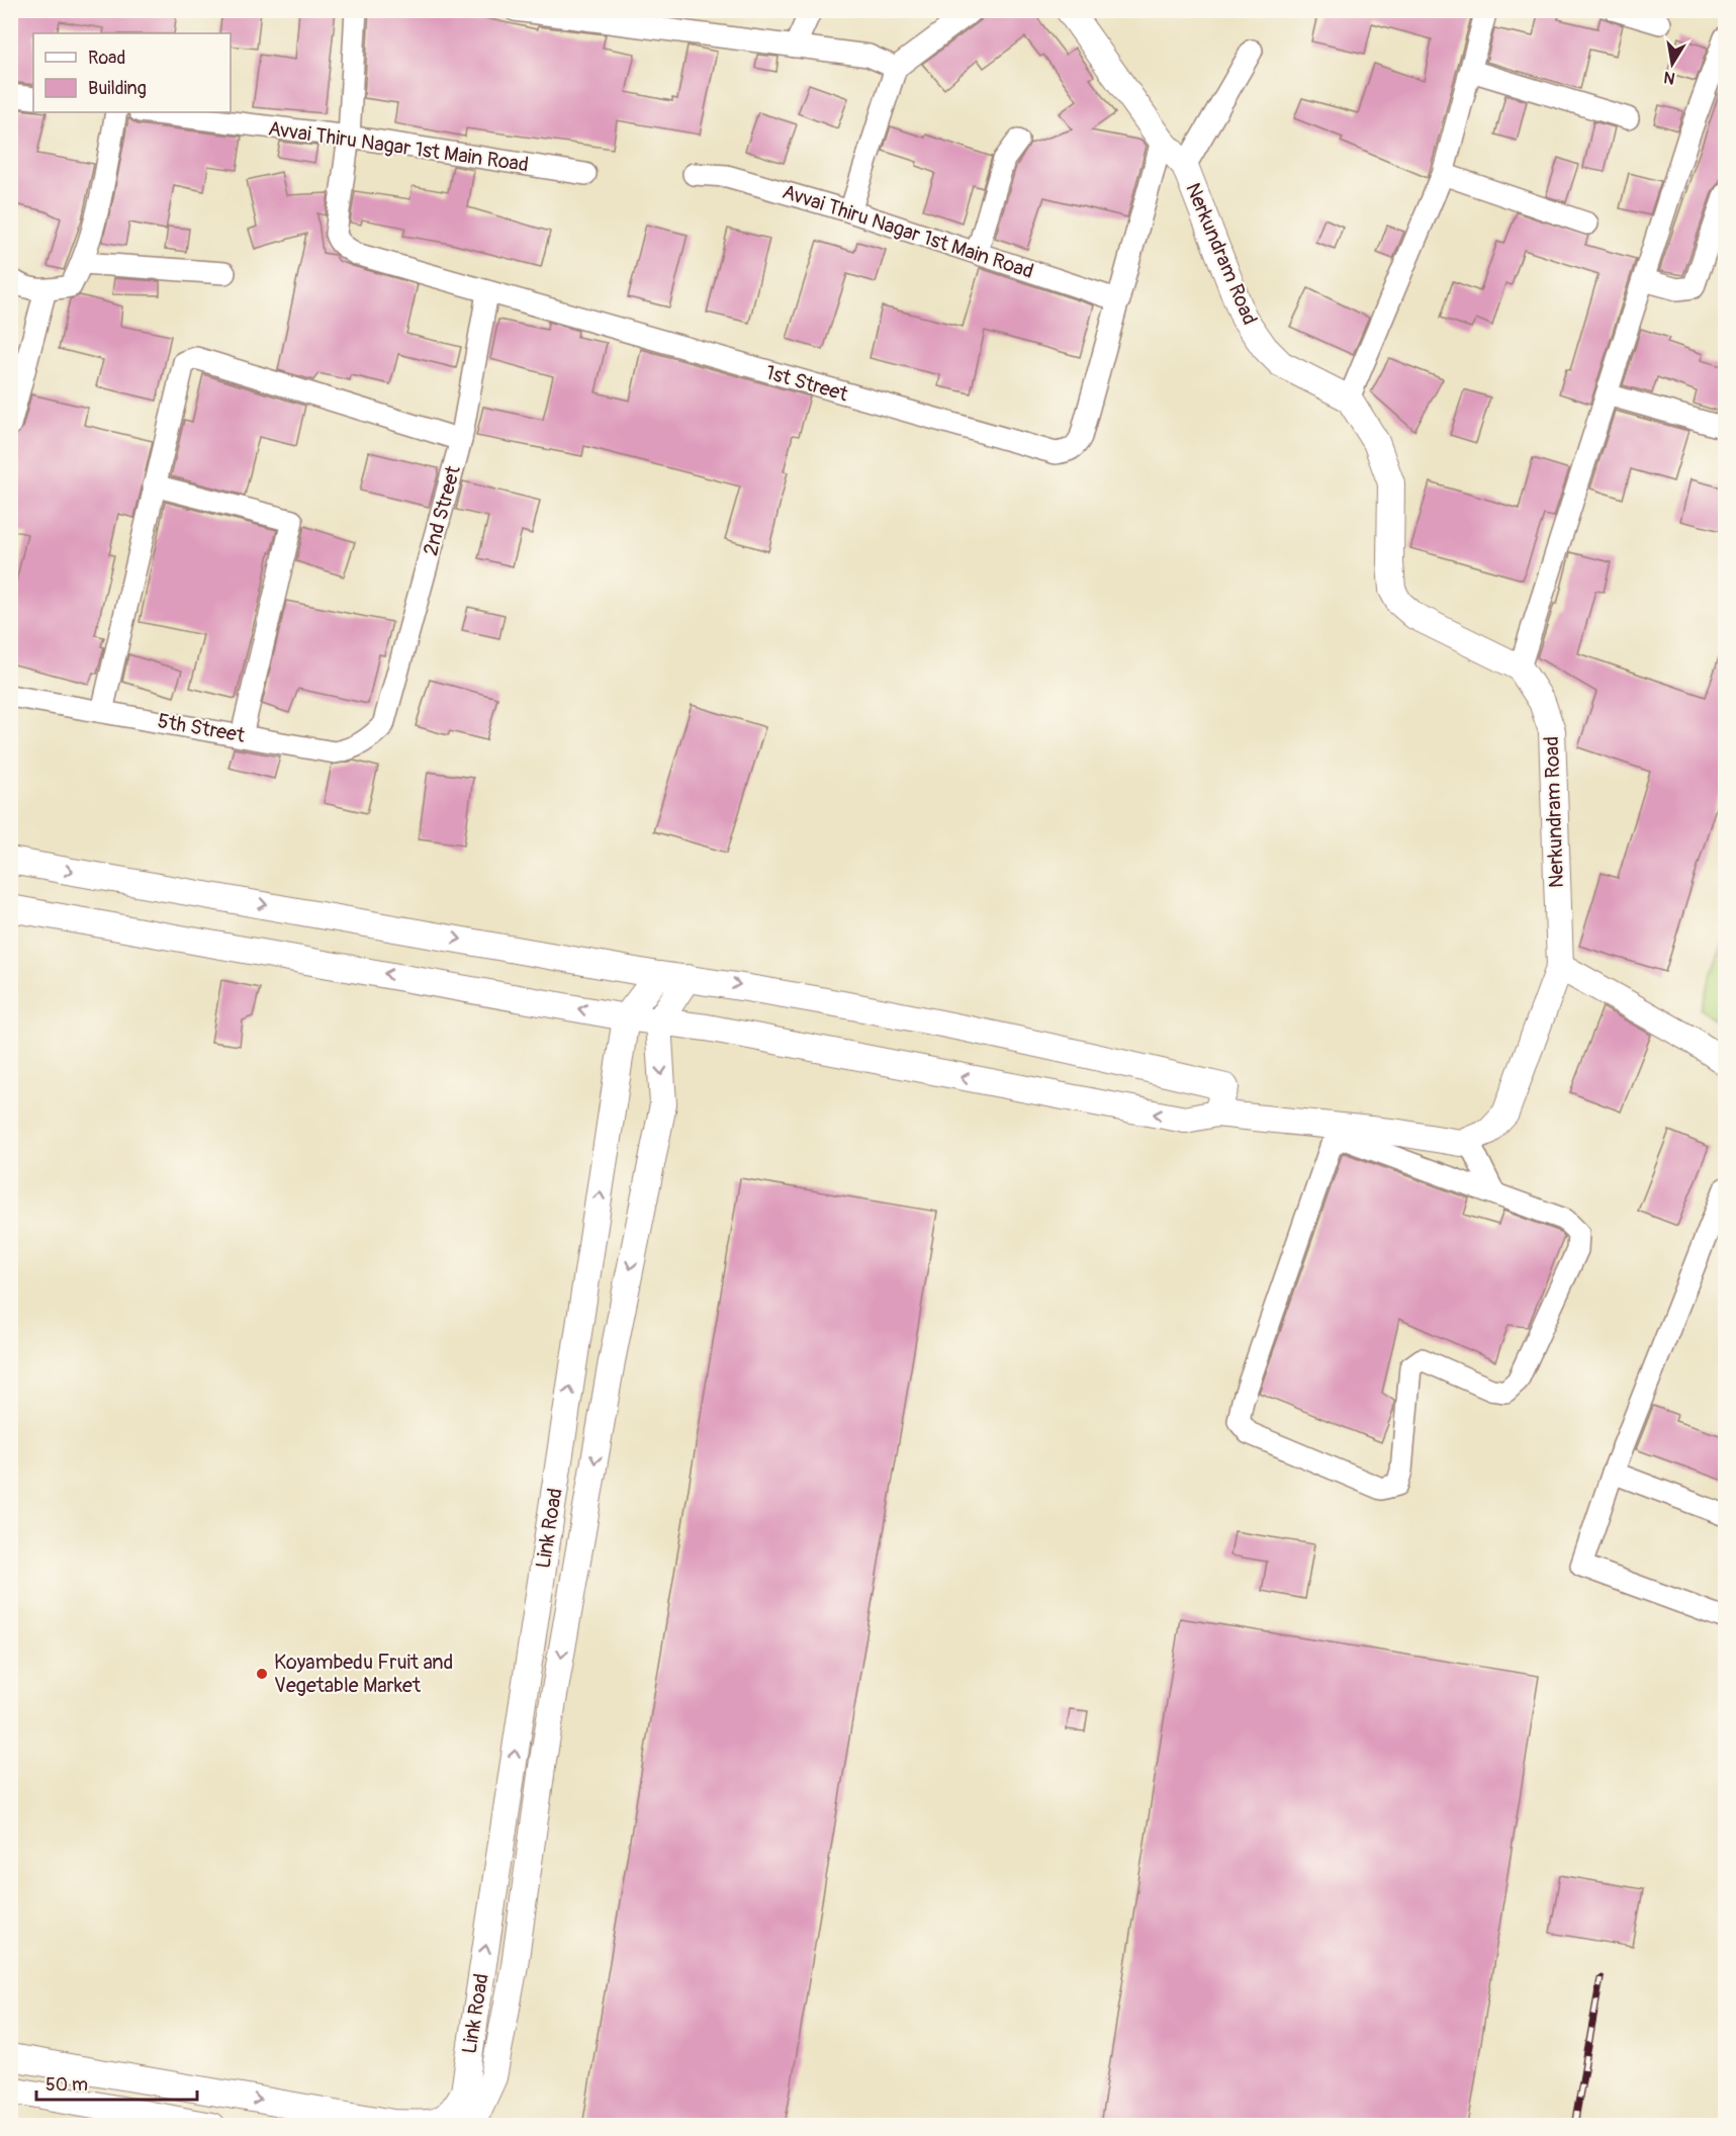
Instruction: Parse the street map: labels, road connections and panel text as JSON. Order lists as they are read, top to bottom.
{
  "streets": {
    "street": [
      "Avvai Thiru Nagar 1st Main Road",
      "Nerkundram Road",
      "1st Street",
      "2nd Street",
      "5th Street",
      "Link Road"
    ]
  },
  "crossings": [
    ["Avvai Thiru Nagar 1st Main Road", "1st Street"],
    ["Nerkundram Road", "1st Street"],
    ["1st Street", "2nd Street"],
    ["2nd Street", "5th Street"]
  ],
  "places": ["Koyambedu Fruit and Vegetable Market"],
  "legend": ["Road", "Building"],
  "scale_bar": "50 m",
  "north": "bottom"
}
